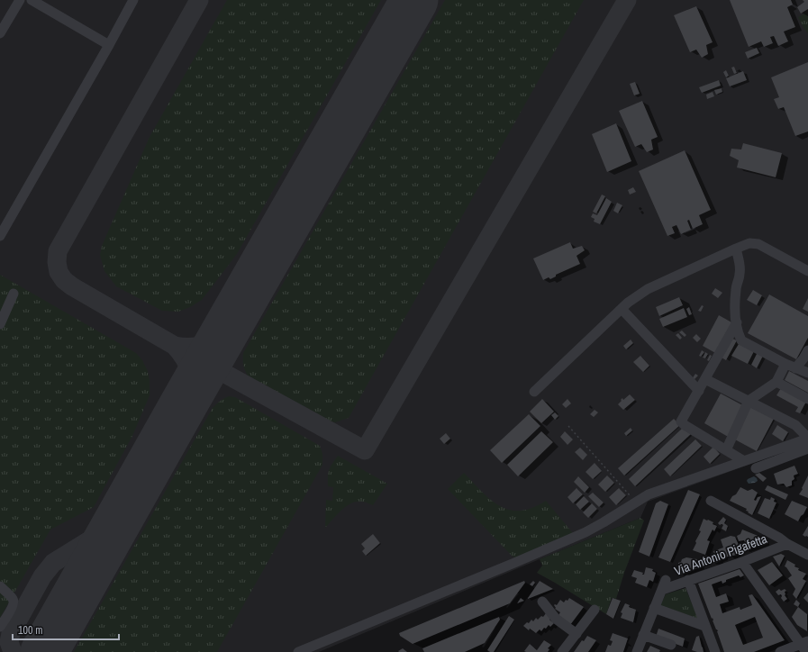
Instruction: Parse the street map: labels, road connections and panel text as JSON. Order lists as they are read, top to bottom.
{
  "streets": {
    "street": ["Via Antonio Pigafetta"]
  },
  "scale_bar": "100 m"
}
